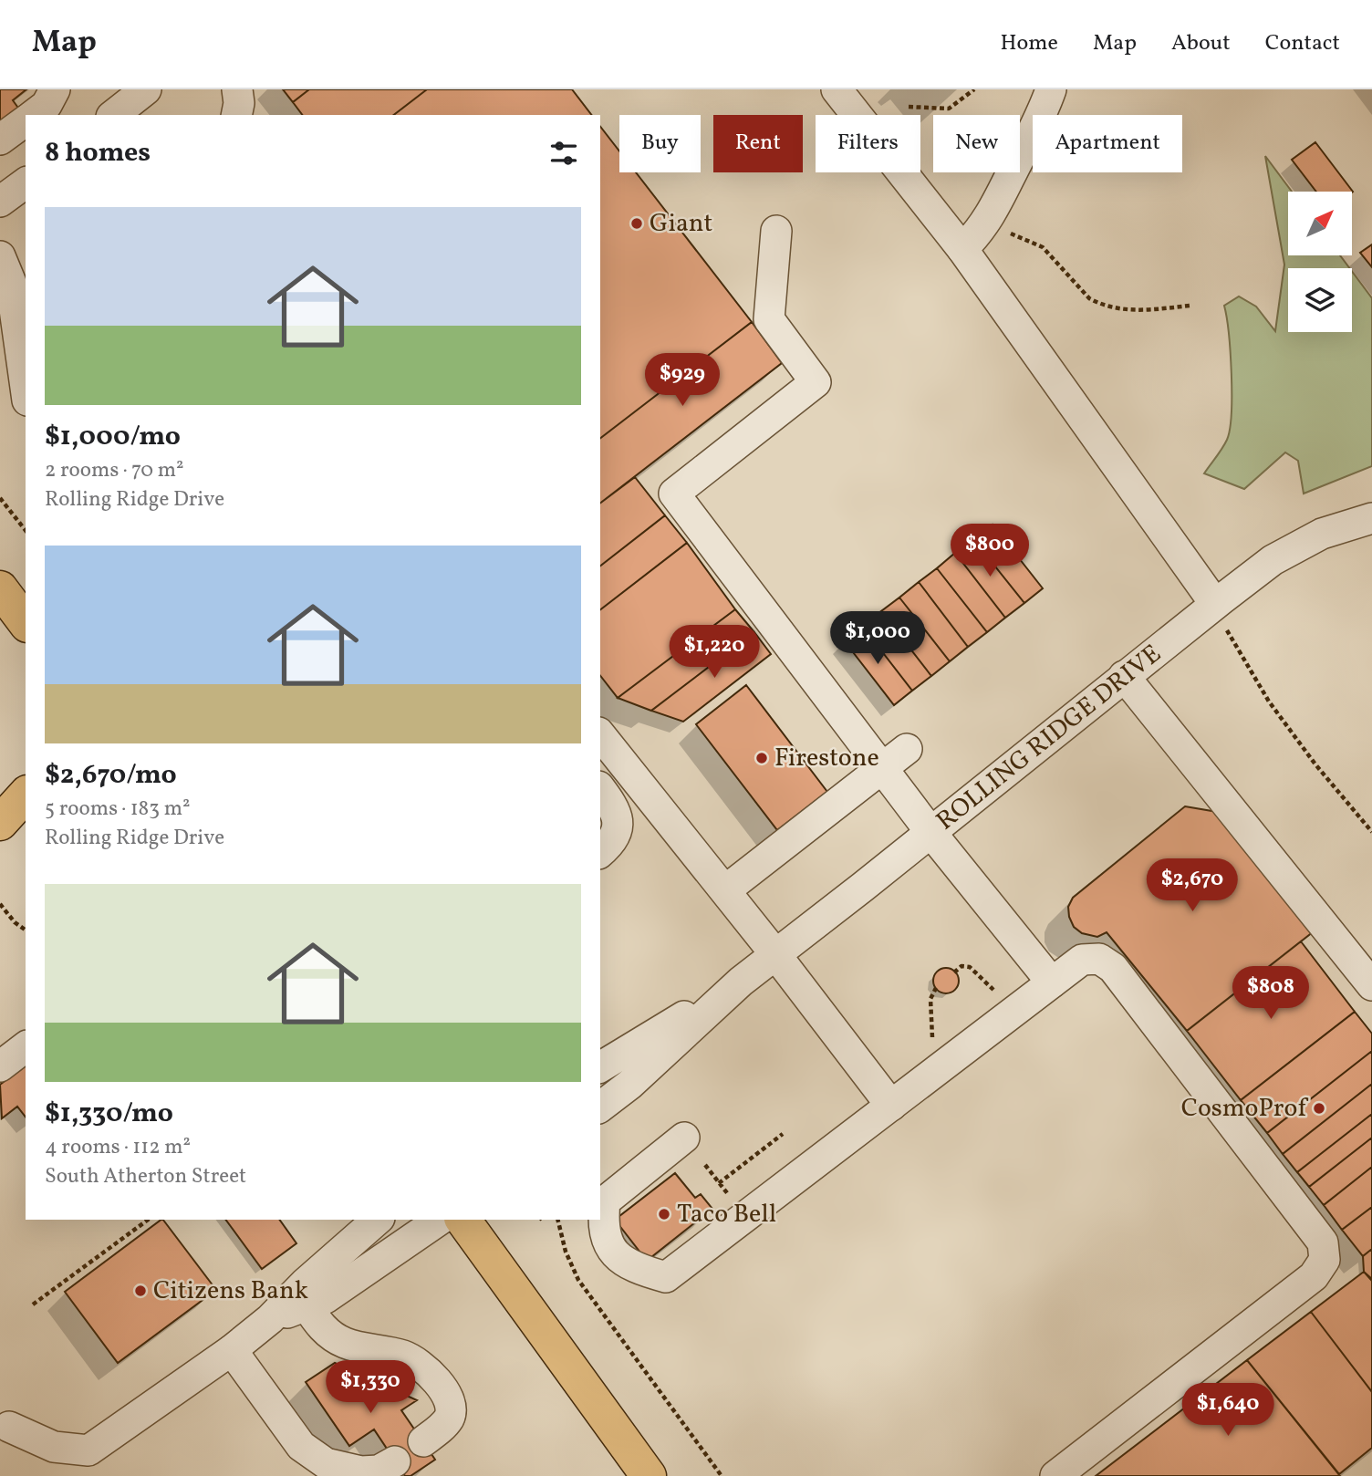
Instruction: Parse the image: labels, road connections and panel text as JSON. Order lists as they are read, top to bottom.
{
  "streets": {
    "street": ["ROLLING RIDGE DRIVE"]
  },
  "places": [
    "Giant",
    "Firestone",
    "CosmoProf",
    "Taco Bell",
    "Citizens Bank"
  ],
  "north": "top right",
  "page": {
    "header": "Map",
    "nav": [
      "Home",
      "Map",
      "About",
      "Contact"
    ],
    "chip": [
      "Buy",
      "Rent",
      "Filters",
      "New",
      "Apartment"
    ],
    "heading": "8 homes",
    "list": [
      {
        "name": "$1,000/mo",
        "note": "2 rooms · 70 m² · Rolling Ridge Drive"
      },
      {
        "name": "$2,670/mo",
        "note": "5 rooms · 183 m² · Rolling Ridge Drive"
      },
      {
        "name": "$1,330/mo",
        "note": "4 rooms · 112 m² · South Atherton Street"
      }
    ],
    "price": [
      "$929",
      "$800",
      "$1,000",
      "$1,220",
      "$2,670",
      "$808",
      "$1,330",
      "$1,640"
    ]
  }
}
